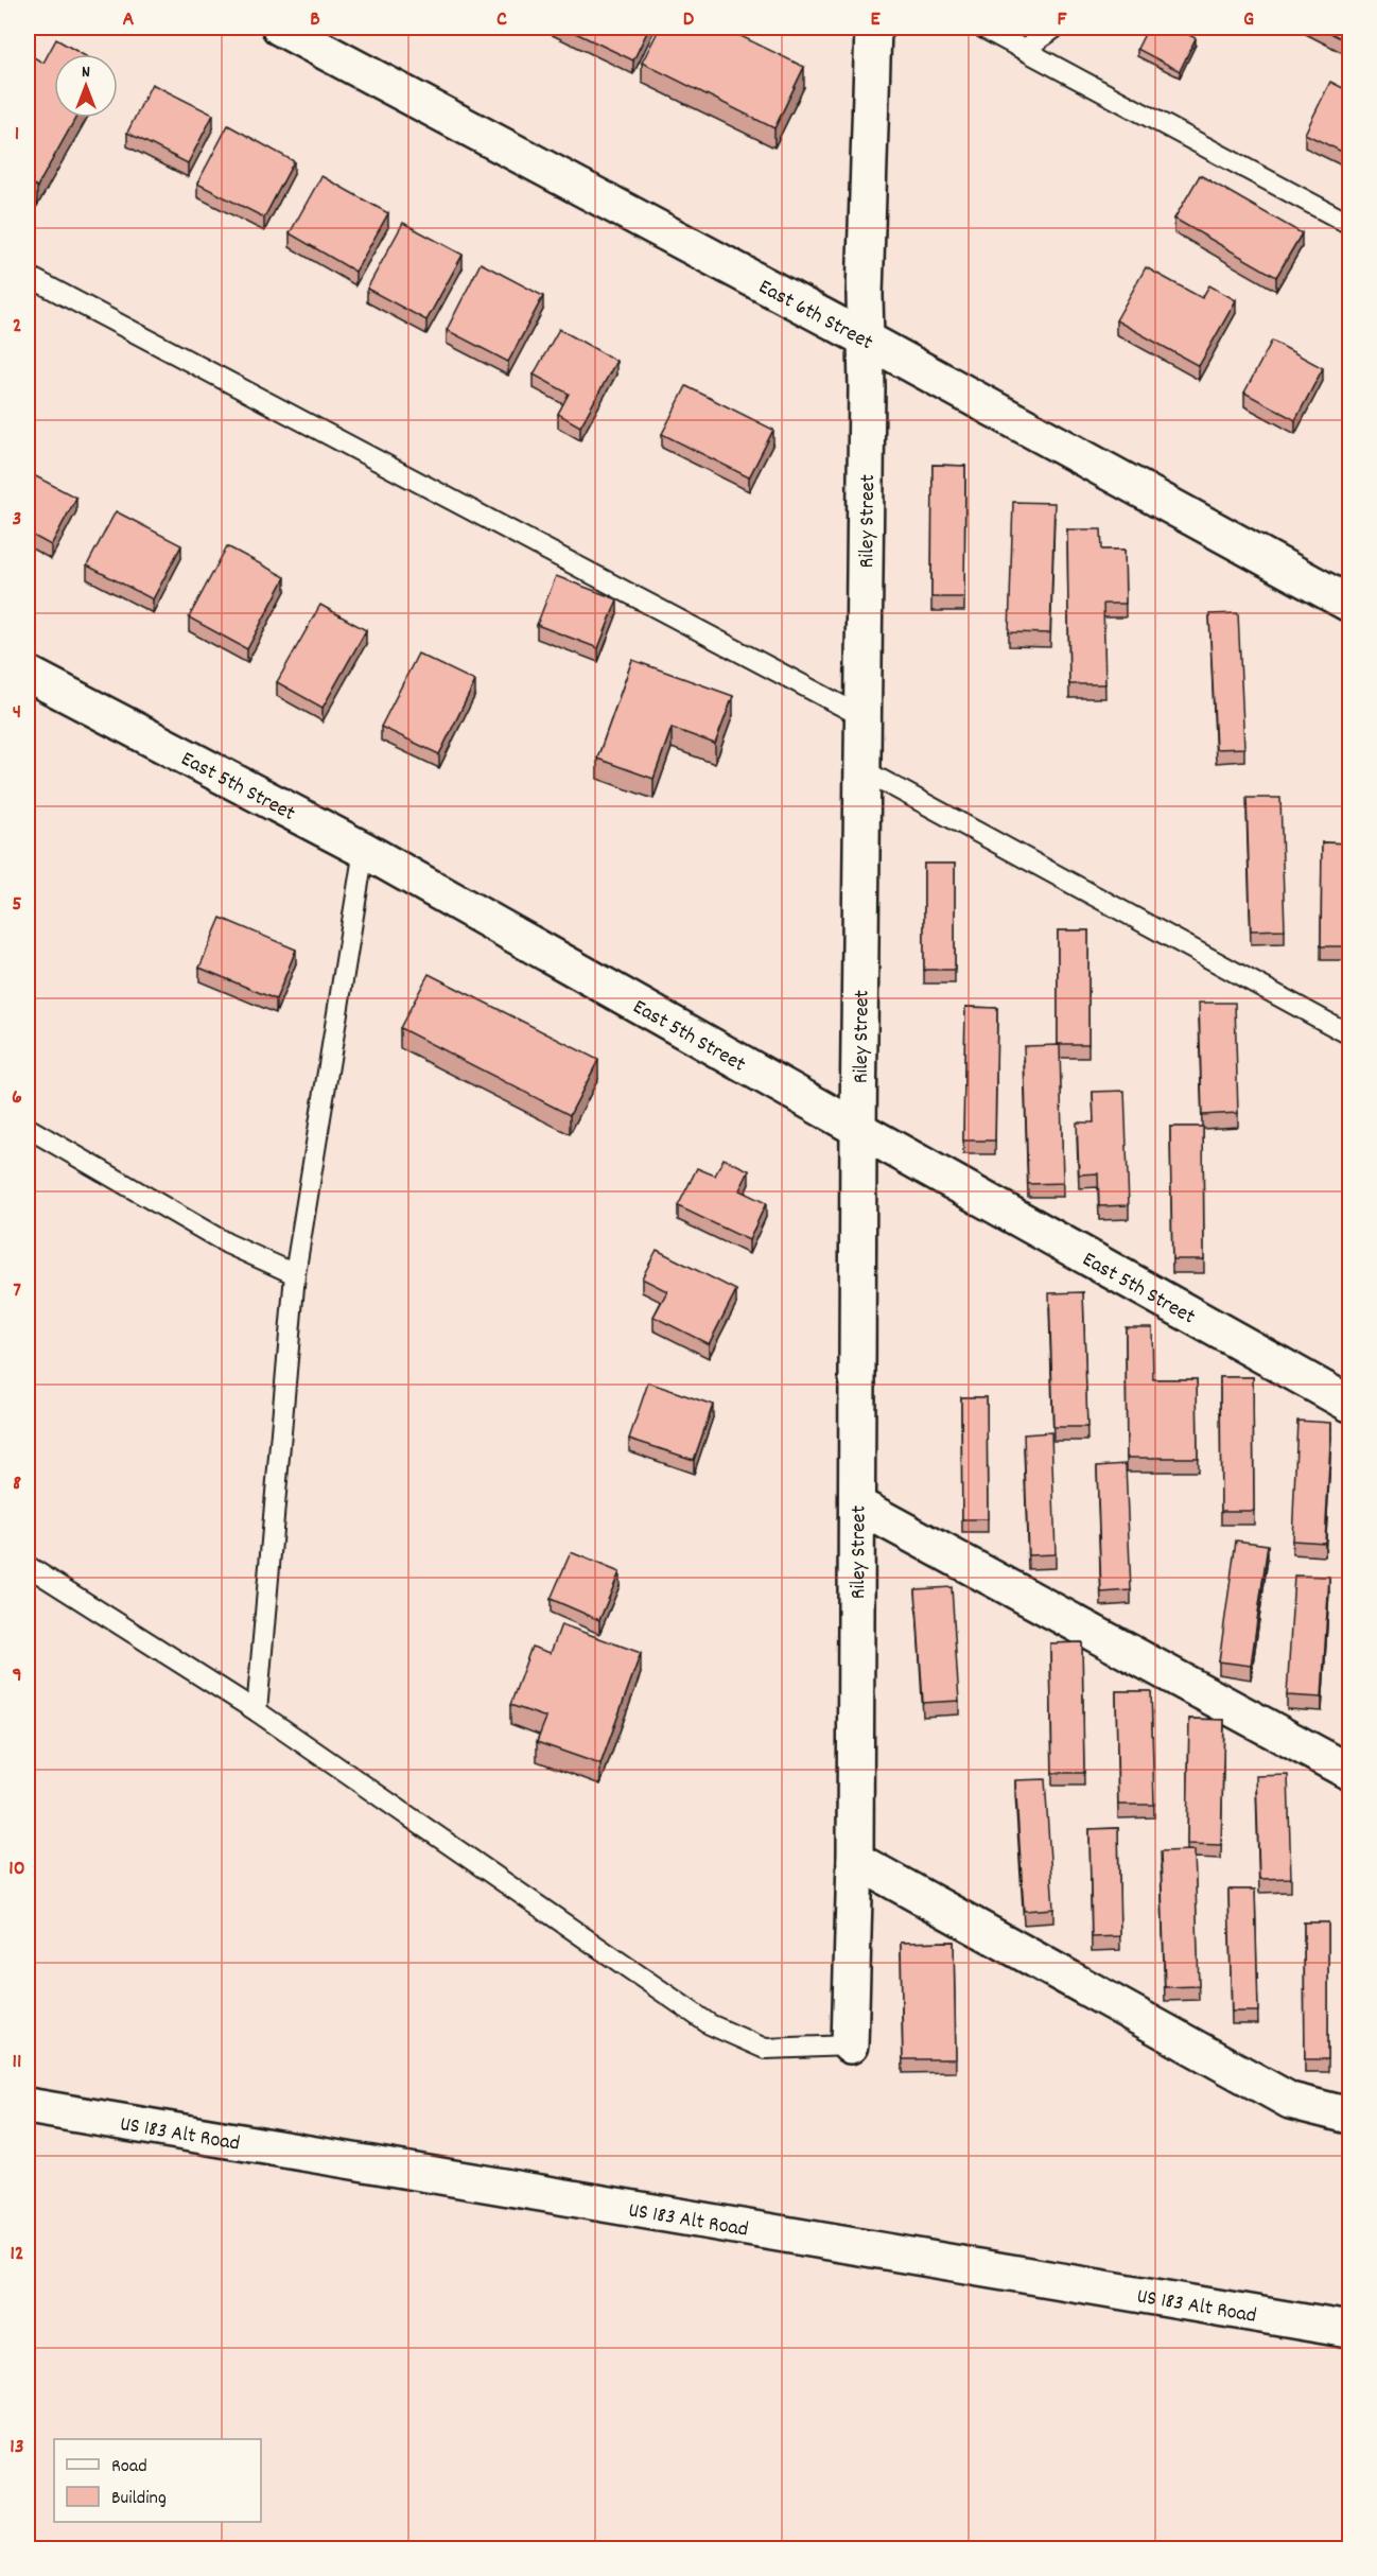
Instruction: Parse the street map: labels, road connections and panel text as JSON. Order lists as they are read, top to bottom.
{
  "streets": {
    "main road": [
      "East 6th Street",
      "Riley Street",
      "East 5th Street",
      "US 183 Alt Road"
    ]
  },
  "crossings": [
    ["East 6th Street", "Riley Street"],
    ["Riley Street", "East 5th Street"]
  ],
  "legend": ["Road", "Building"],
  "north": "top",
  "grid": {
    "columns": [
      "A",
      "B",
      "C",
      "D",
      "E",
      "F",
      "G"
    ],
    "rows": [
      "1",
      "2",
      "3",
      "4",
      "5",
      "6",
      "7",
      "8",
      "9",
      "10",
      "11",
      "12",
      "13"
    ]
  }
}
